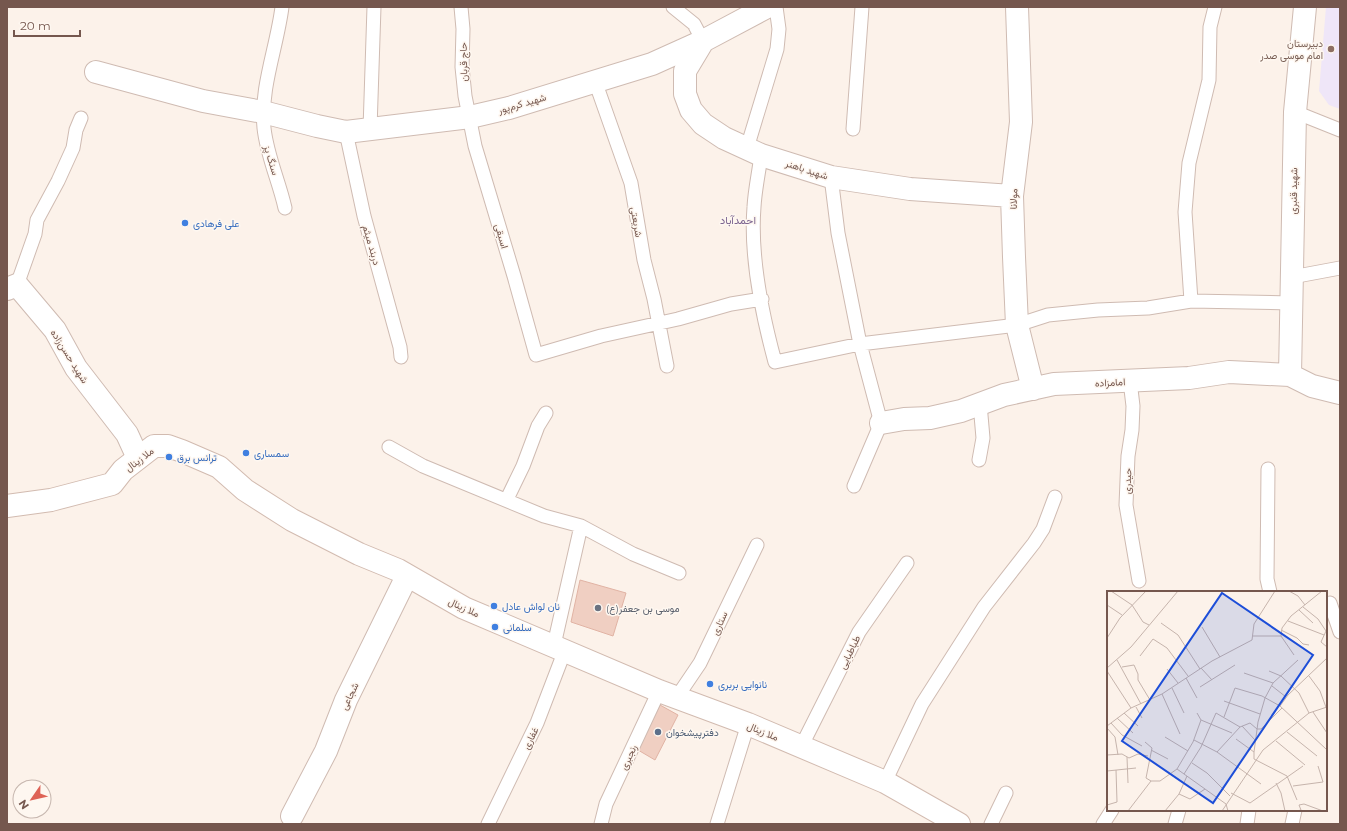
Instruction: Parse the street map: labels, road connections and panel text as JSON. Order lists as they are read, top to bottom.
{
  "streets": {
    "street": [
      "شهید کرم‌پور",
      "شهید باهنر",
      "شهید قنبری",
      "مولانا",
      "شهید حسن‌زاده",
      "امامزاده",
      "ملا زینال",
      "شجاعی"
    ],
    "lane": [
      "حاج قربان",
      "سنگ پز",
      "شریعتی",
      "اسبقی",
      "دربند میثم",
      "حیدری",
      "ستاری",
      "طباطبایی",
      "غفاری",
      "رنجبری"
    ]
  },
  "crossings": [
    ["حاج قربان", "شهید کرم‌پور"],
    ["حاج قربان", "اسبقی"],
    ["شهید کرم‌پور", "سنگ پز"],
    ["شهید کرم‌پور", "شهید باهنر"],
    ["شهید کرم‌پور", "شریعتی"],
    ["شهید کرم‌پور", "اسبقی"],
    ["شهید کرم‌پور", "دربند میثم"],
    ["شهید باهنر", "مولانا"],
    ["شهید قنبری", "امامزاده"],
    ["مولانا", "امامزاده"],
    ["شریعتی", "اسبقی"],
    ["شهید حسن‌زاده", "ملا زینال"],
    ["امامزاده", "حیدری"],
    ["ملا زینال", "ستاری"],
    ["ملا زینال", "طباطبایی"],
    ["ملا زینال", "شجاعی"],
    ["ملا زینال", "غفاری"],
    ["ملا زینال", "رنجبری"],
    ["ستاری", "رنجبری"]
  ],
  "districts": ["احمدآباد"],
  "places": [
    "دبیرستان امام موسی صدر",
    "علی فرهادی",
    "سمساری",
    "ترانس برق",
    "نان لواش عادل",
    "موسی بن جعفر(ع)",
    "سلمانی",
    "نانوایی بربری",
    "دفترپیشخوان"
  ],
  "scale_bar": "20 m",
  "north": "bottom left"
}
